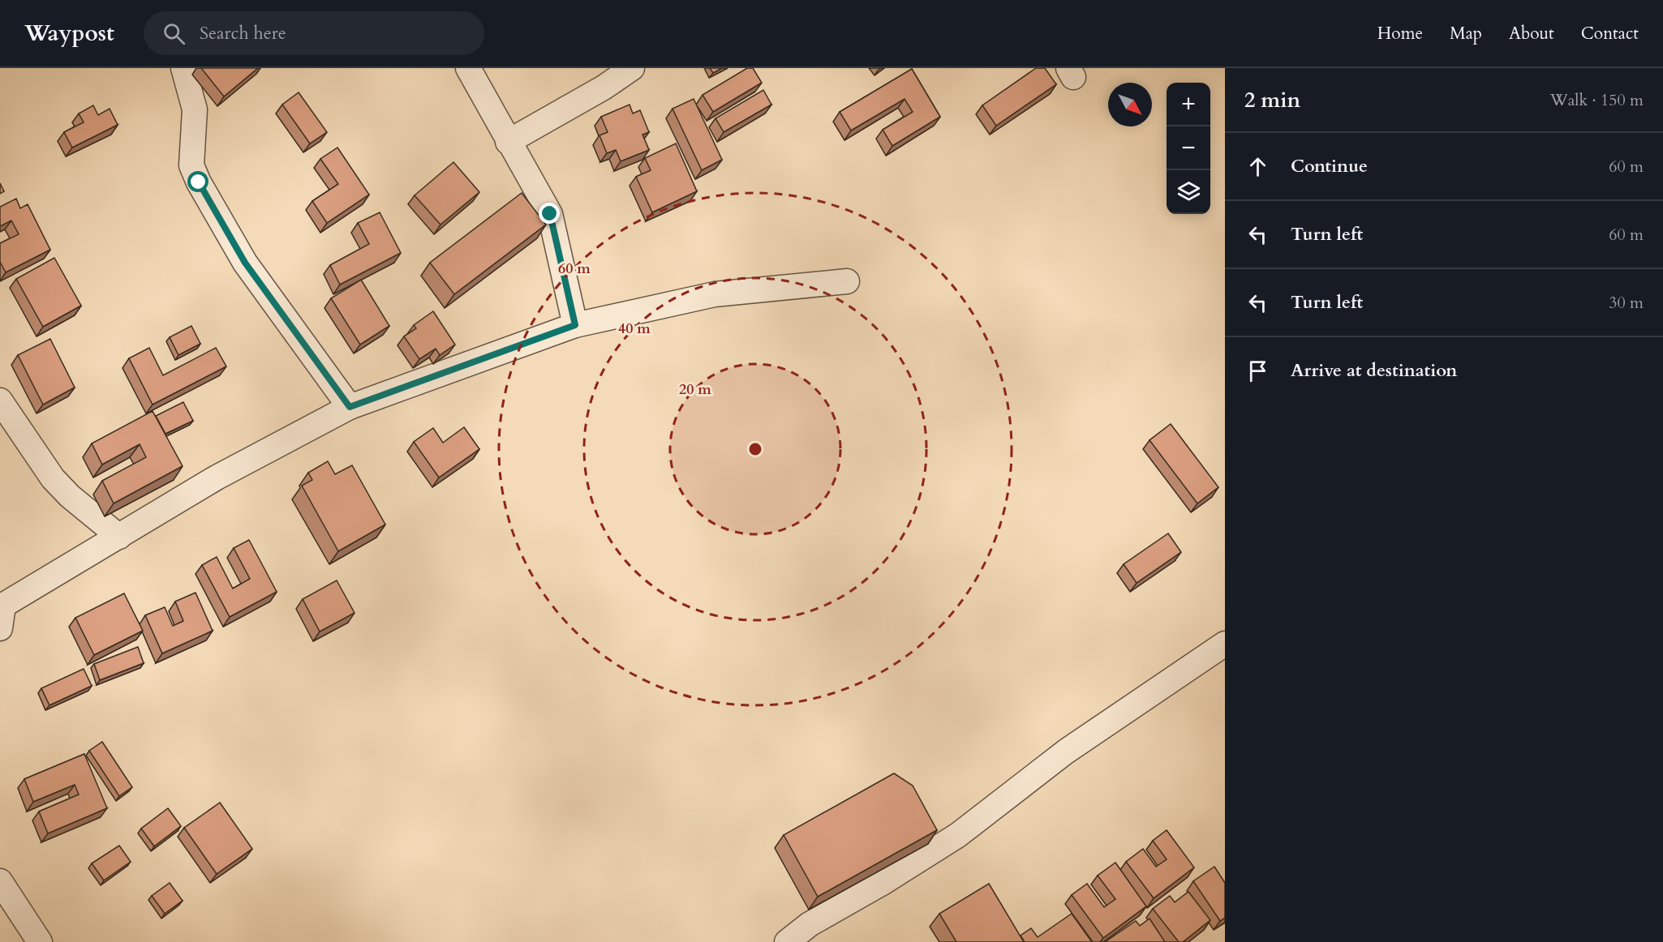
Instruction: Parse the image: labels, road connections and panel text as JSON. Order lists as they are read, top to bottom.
{
  "north": "bottom right",
  "page": {
    "header": "Waypost",
    "search": "Search here",
    "nav": [
      "Home",
      "Map",
      "About",
      "Contact"
    ],
    "heading": ["2 min", "Walk · 150 m"],
    "map_buttons": ["+", "−"],
    "list": [
      ["Continue", "60 m"],
      ["Turn left", "60 m"],
      ["Turn left", "30 m"],
      "Arrive at destination"
    ]
  },
  "rings": ["60 m", "40 m", "20 m"]
}
